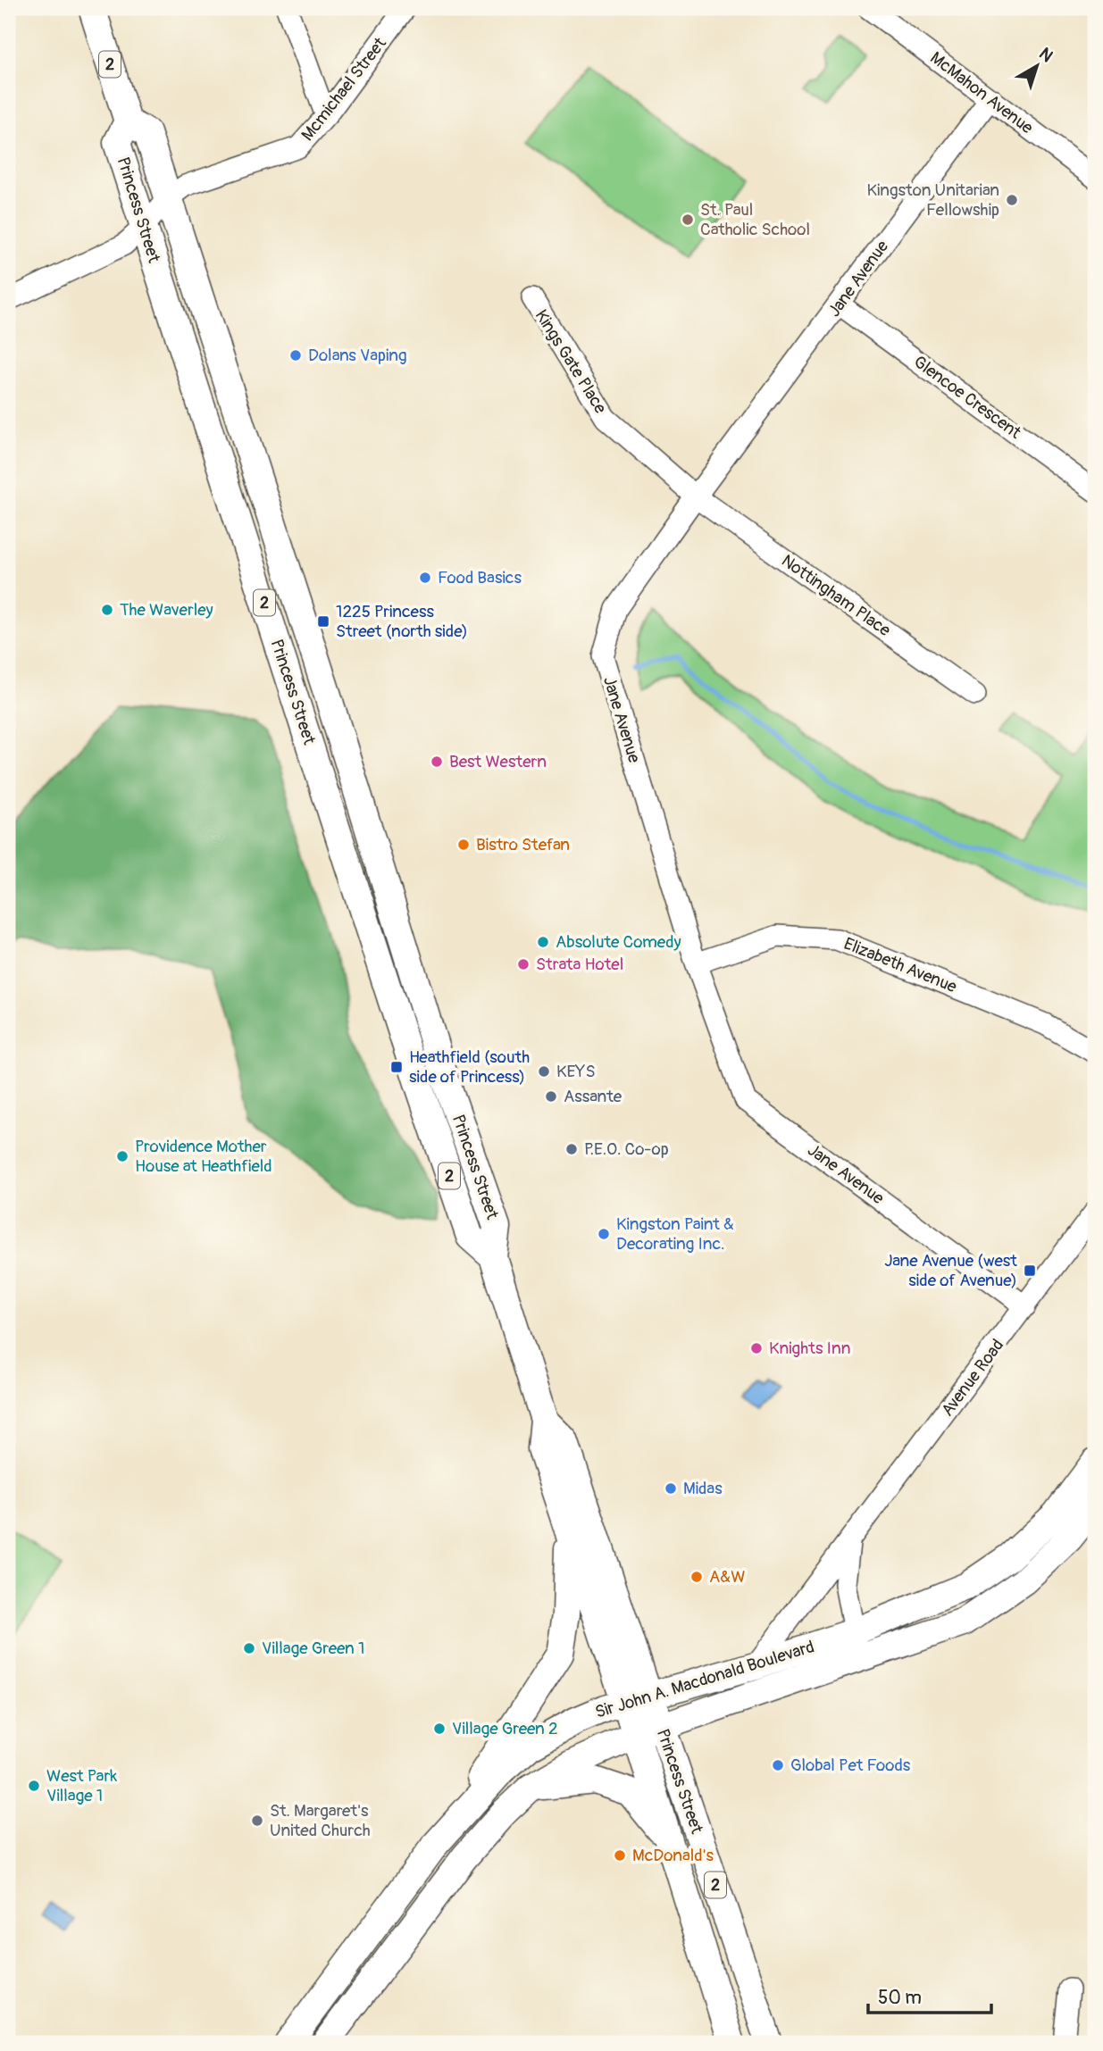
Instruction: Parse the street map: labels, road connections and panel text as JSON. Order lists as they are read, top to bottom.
{
  "streets": {
    "main road": ["2", "Princess Street", "Sir John A. Macdonald Boulevard"],
    "street": [
      "Mcmichael Street",
      "McMahon Avenue",
      "Jane Avenue",
      "Kings Gate Place",
      "Glencoe Crescent",
      "Nottingham Place",
      "Elizabeth Avenue",
      "Avenue Road"
    ]
  },
  "crossings": [
    ["2", "Princess Street"],
    ["Mcmichael Street", "Princess Street"],
    ["McMahon Avenue", "Jane Avenue"],
    ["Princess Street", "Sir John A. Macdonald Boulevard"],
    ["Jane Avenue", "Kings Gate Place"],
    ["Jane Avenue", "Glencoe Crescent"],
    ["Jane Avenue", "Nottingham Place"],
    ["Jane Avenue", "Elizabeth Avenue"],
    ["Jane Avenue", "Avenue Road"],
    ["Kings Gate Place", "Nottingham Place"],
    ["Avenue Road", "Sir John A. Macdonald Boulevard"]
  ],
  "places": {
    "other": [
      "Kingston Unitarian Fellowship",
      "St. Paul Catholic School",
      "Dolans Vaping",
      "Food Basics",
      "The Waverley",
      "Best Western",
      "Bistro Stefan",
      "Absolute Comedy",
      "Strata Hotel",
      "KEYS",
      "Assante",
      "P.E.O. Co-op",
      "Providence Mother House at Heathfield",
      "Kingston Paint & Decorating Inc.",
      "Knights Inn",
      "Midas",
      "A&W",
      "Village Green 1",
      "Village Green 2",
      "Global Pet Foods",
      "West Park Village 1",
      "St. Margaret's United Church",
      "McDonald's"
    ],
    "transit": ["1225 Princess Street (north side)", "Heathfield (south side of Princess)", "Jane Avenue (west side of Avenue)"]
  },
  "scale_bar": "50 m",
  "north": "top right"
}
